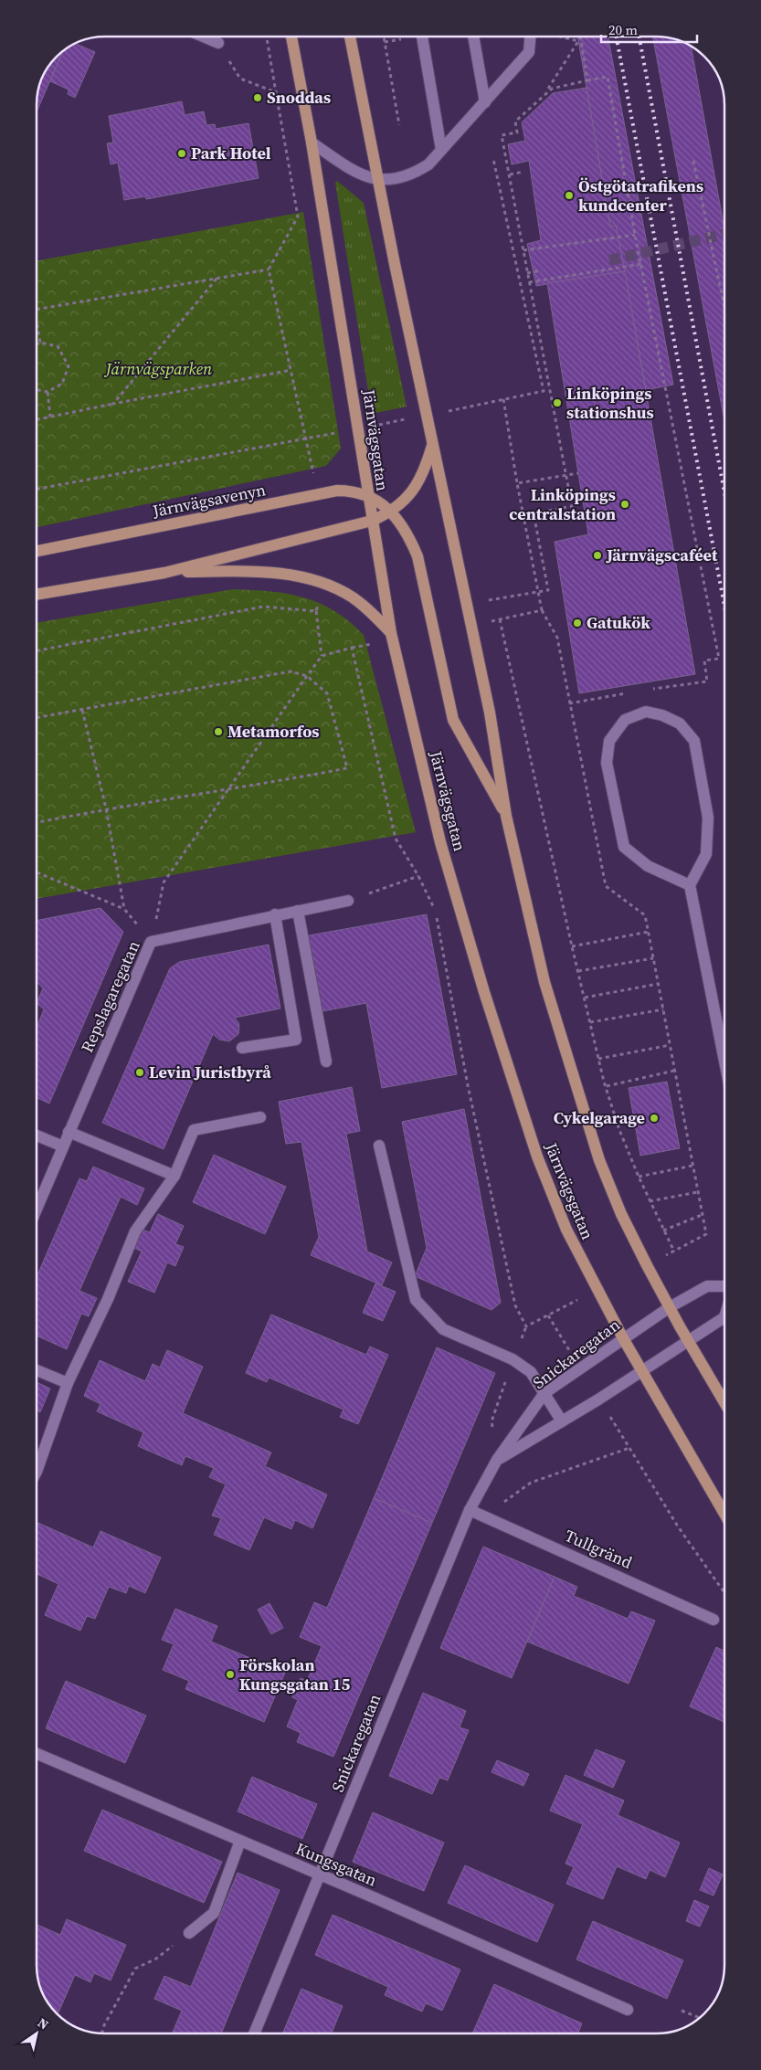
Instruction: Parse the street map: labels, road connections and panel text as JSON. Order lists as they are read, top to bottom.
{
  "streets": {
    "main road": ["Järnvägsgatan", "Järnvägsavenyn"],
    "street": [
      "Repslagaregatan",
      "Snickaregatan",
      "Tullgränd",
      "Kungsgatan"
    ]
  },
  "crossings": [
    ["Järnvägsgatan", "Järnvägsavenyn"],
    ["Järnvägsgatan", "Snickaregatan"],
    ["Snickaregatan", "Tullgränd"],
    ["Snickaregatan", "Kungsgatan"]
  ],
  "parks": ["Järnvägsparken"],
  "places": [
    "Snoddas",
    "Park Hotel",
    "Östgötatrafikens kundcenter",
    "Linköpings stationshus",
    "Linköpings centralstation",
    "Järnvägscaféet",
    "Gatukök",
    "Metamorfos",
    "Levin Juristbyrå",
    "Cykelgarage",
    "Förskolan Kungsgatan 15"
  ],
  "scale_bar": "20 m",
  "north": "top right"
}
